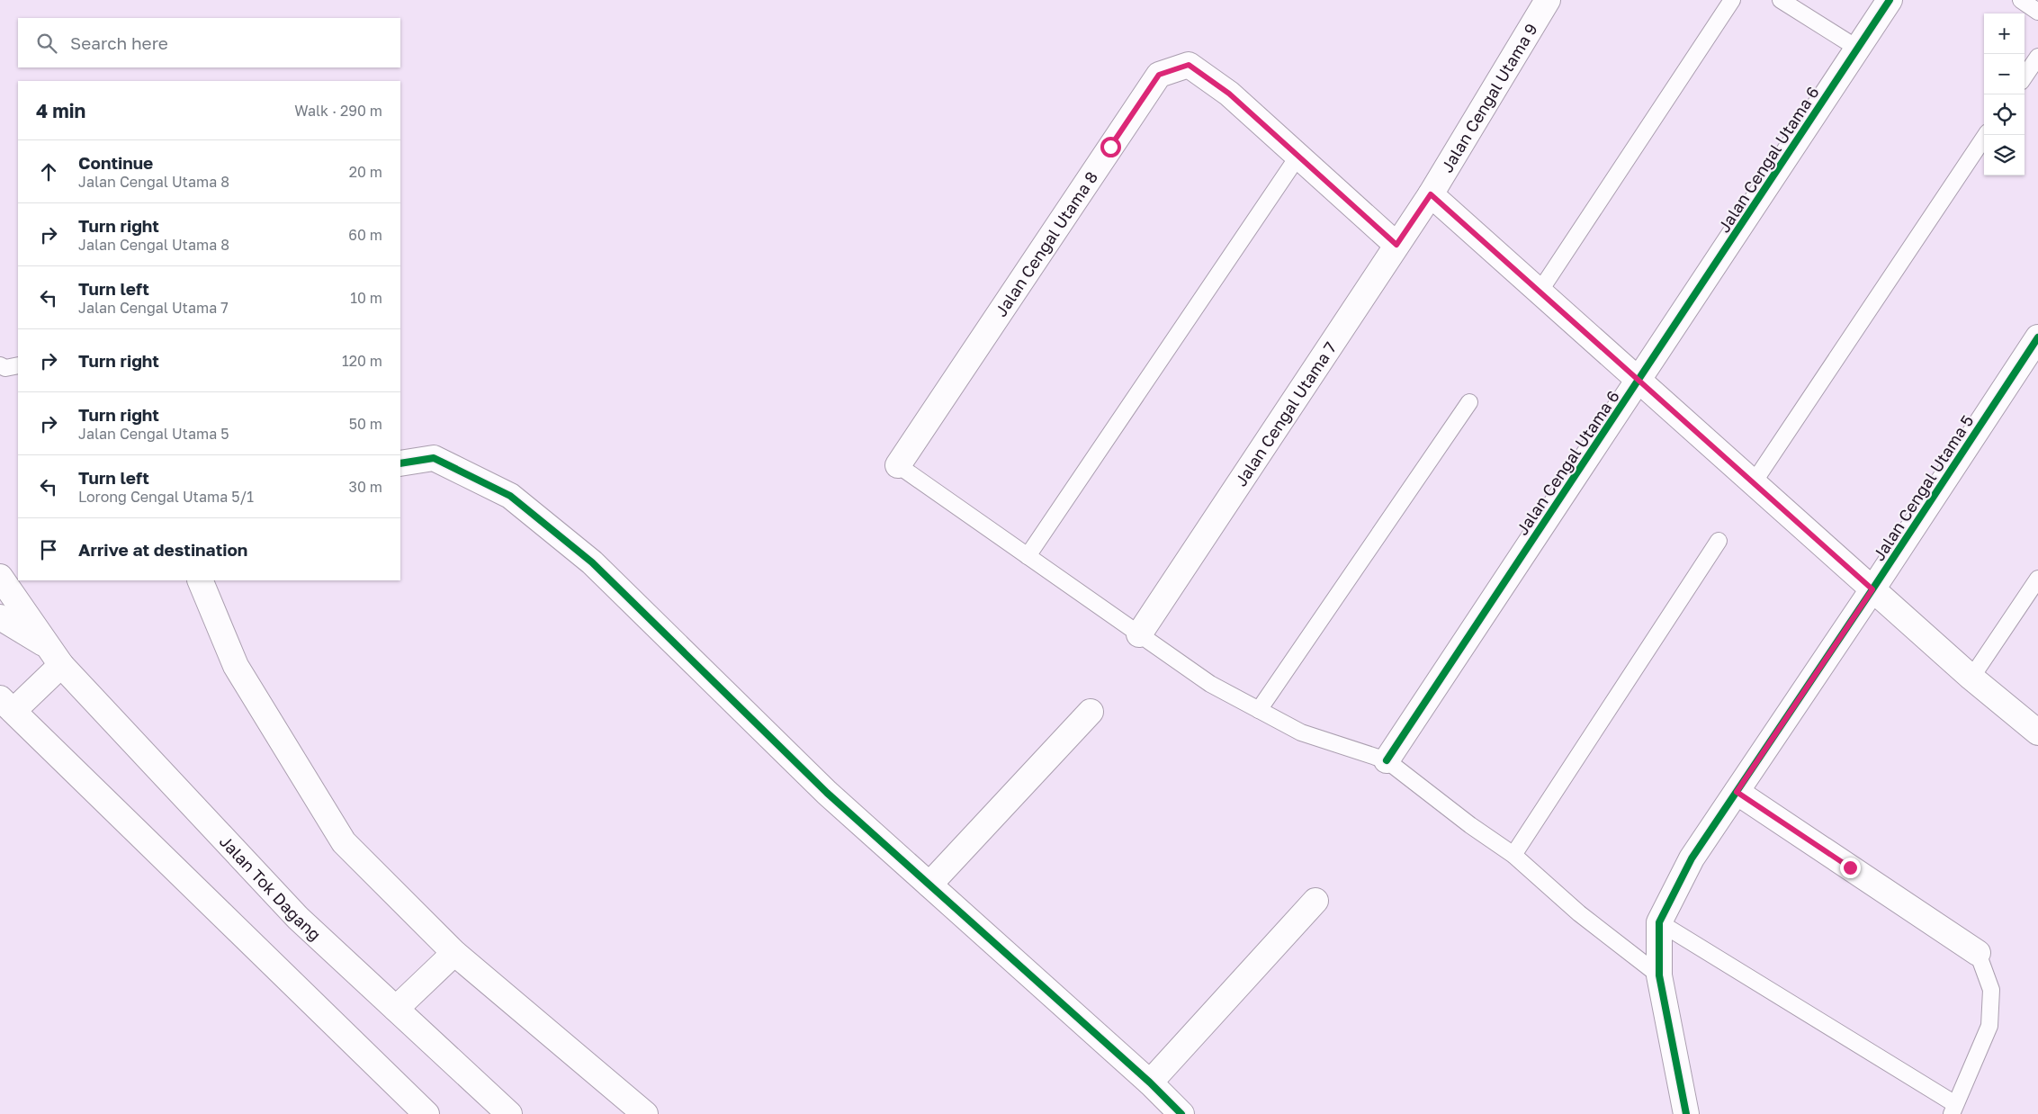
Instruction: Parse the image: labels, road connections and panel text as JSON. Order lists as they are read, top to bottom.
{
  "streets": {
    "street": [
      "Jalan Cengal Utama 9",
      "Jalan Cengal Utama 6",
      "Jalan Cengal Utama 8",
      "Jalan Cengal Utama 7",
      "Jalan Cengal Utama 5",
      "Jalan Tok Dagang"
    ]
  },
  "crossings": [
    ["Jalan Cengal Utama 9", "Jalan Cengal Utama 7"],
    ["Jalan Cengal Utama 8", "Jalan Cengal Utama 7"]
  ],
  "page": {
    "map_buttons": ["+", "−"],
    "search": "Search here",
    "heading": ["4 min", "Walk · 290 m"],
    "list": [
      ["Continue", "Jalan Cengal Utama 8", "20 m"],
      ["Turn right", "Jalan Cengal Utama 8", "60 m"],
      ["Turn left", "Jalan Cengal Utama 7", "10 m"],
      ["Turn right", "120 m"],
      ["Turn right", "Jalan Cengal Utama 5", "50 m"],
      ["Turn left", "Lorong Cengal Utama 5/1", "30 m"],
      "Arrive at destination"
    ]
  }
}
